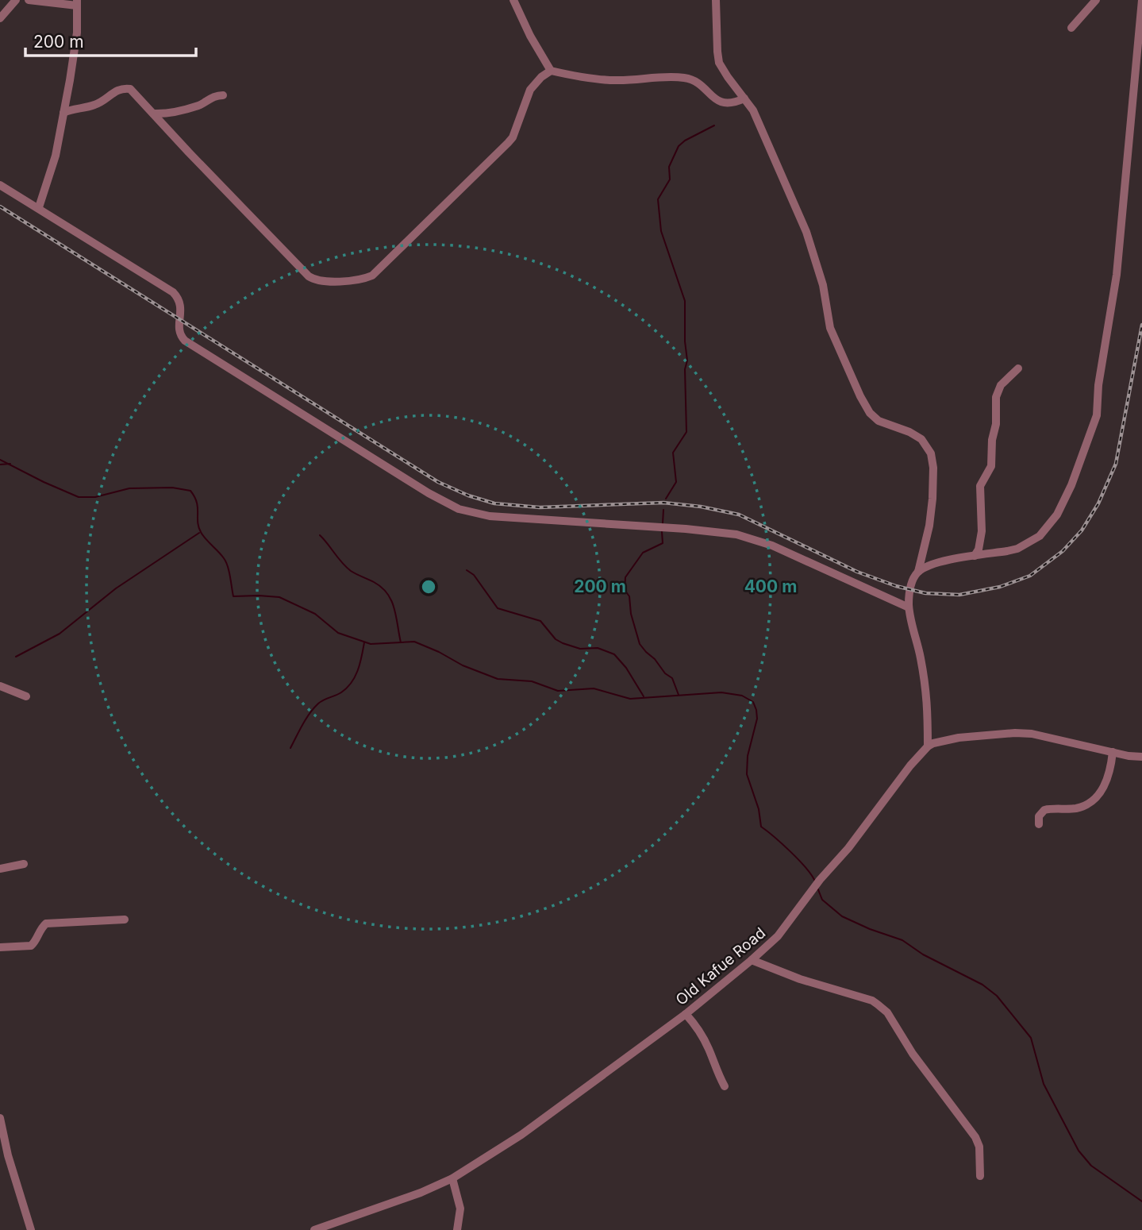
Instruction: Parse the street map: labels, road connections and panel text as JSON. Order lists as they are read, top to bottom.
{
  "streets": {
    "street": ["Old Kafue Road"]
  },
  "scale_bar": "200 m",
  "rings": ["200 m", "400 m"]
}
